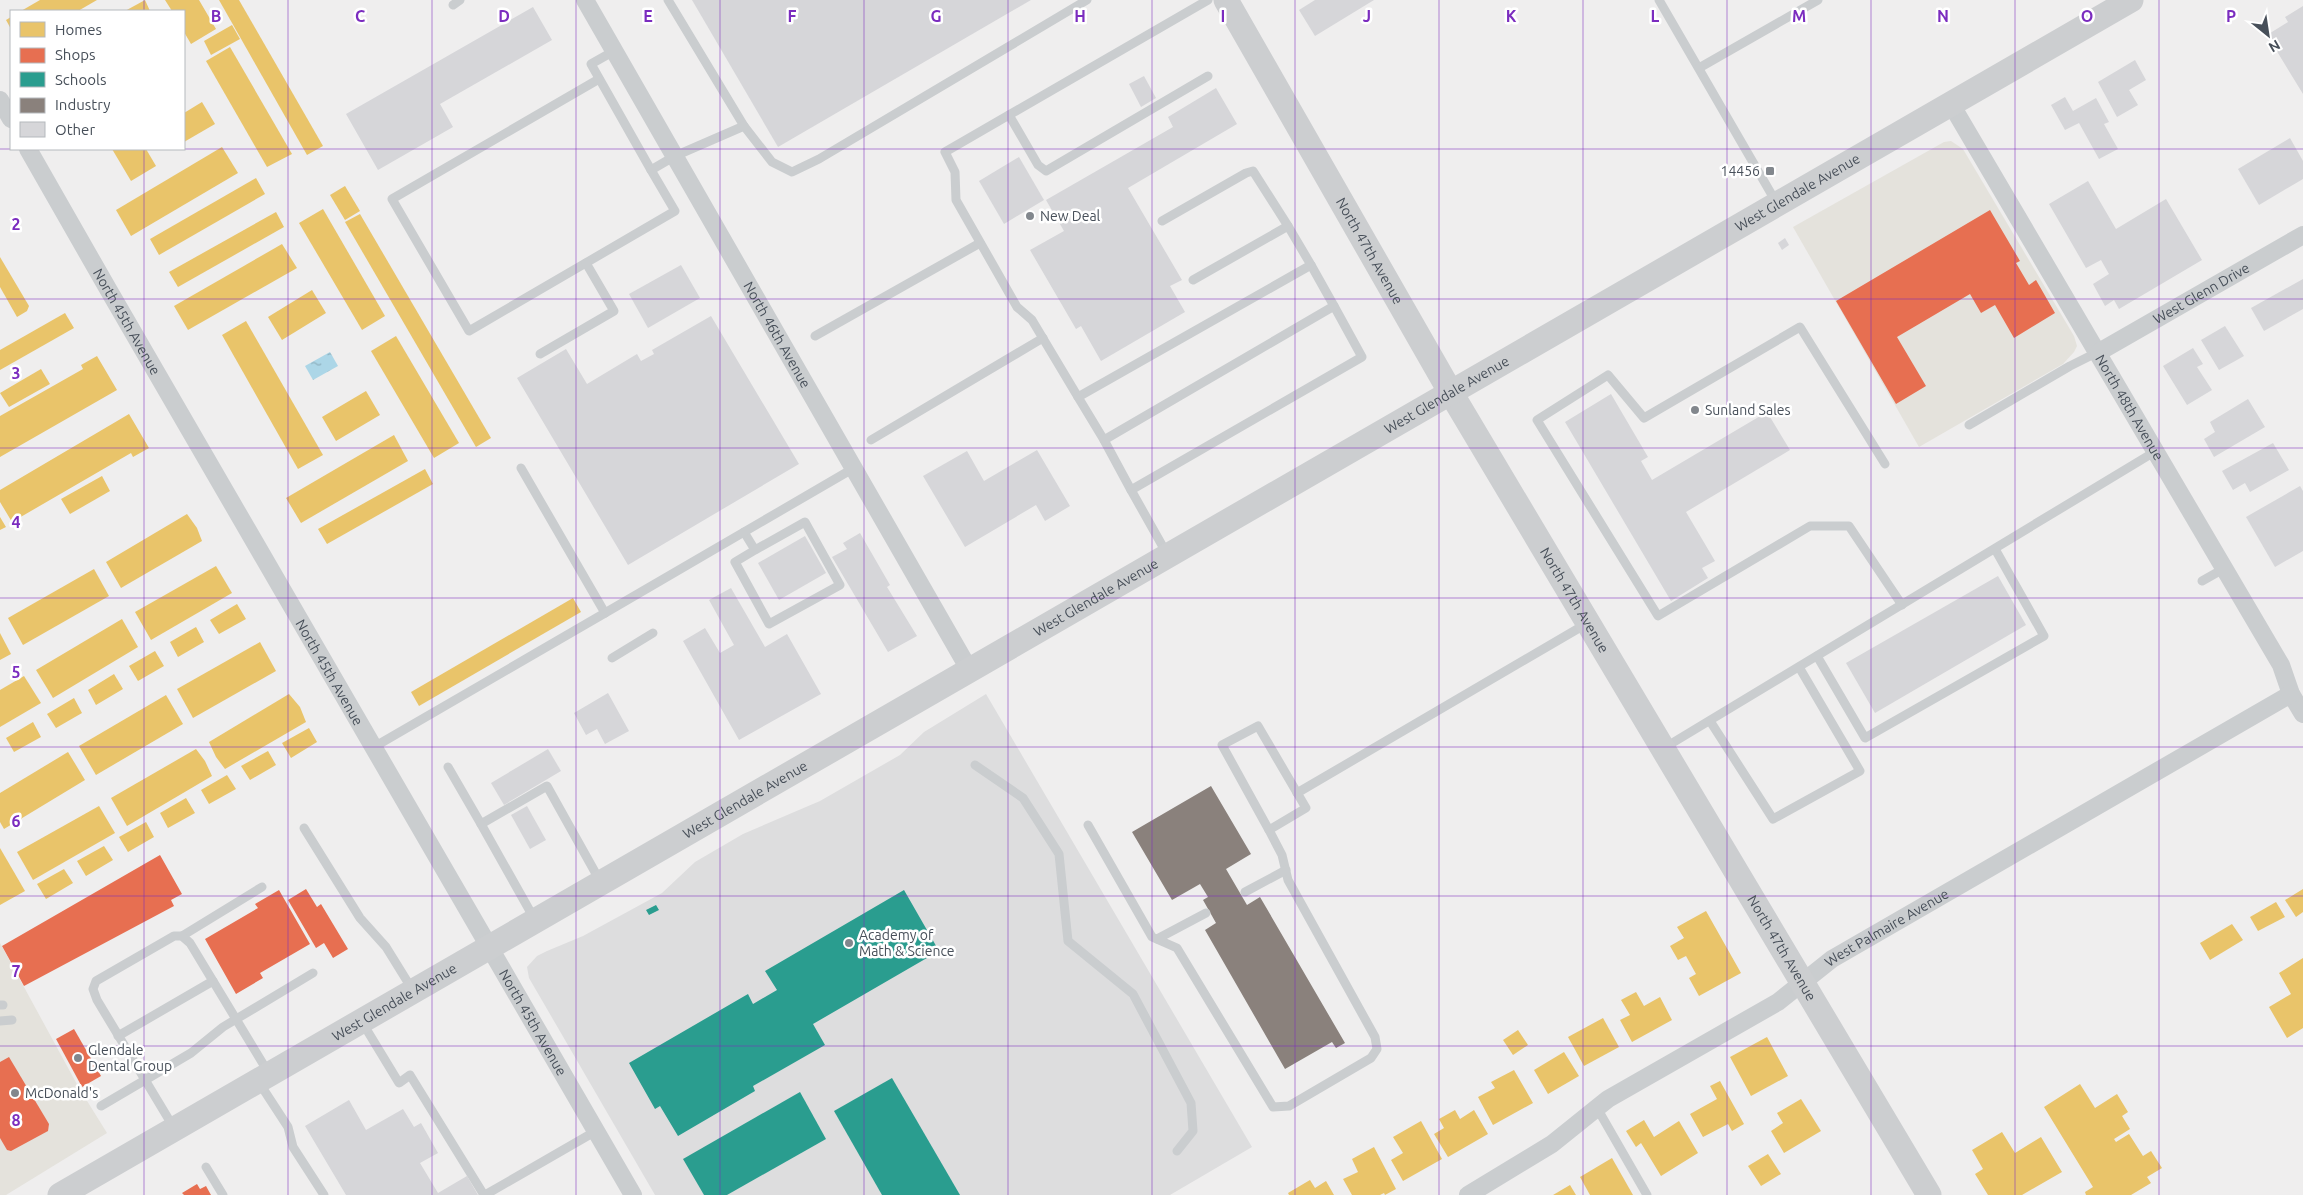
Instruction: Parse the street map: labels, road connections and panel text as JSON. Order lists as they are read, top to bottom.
{
  "streets": {
    "main road": ["West Glendale Avenue", "North 47th Avenue"],
    "street": [
      "West Glenn Drive",
      "North 45th Avenue",
      "North 46th Avenue",
      "North 48th Avenue",
      "West Palmaire Avenue"
    ]
  },
  "crossings": [
    ["West Glendale Avenue", "North 47th Avenue"],
    ["West Glendale Avenue", "North 45th Avenue"],
    ["West Glendale Avenue", "North 46th Avenue"],
    ["West Glendale Avenue", "North 48th Avenue"],
    ["North 47th Avenue", "West Palmaire Avenue"],
    ["West Glenn Drive", "North 48th Avenue"],
    ["North 48th Avenue", "West Palmaire Avenue"]
  ],
  "places": {
    "transit": ["14456"],
    "other": [
      "New Deal",
      "Sunland Sales",
      "Academy of Math & Science",
      "Glendale Dental Group",
      "McDonald's"
    ]
  },
  "legend": [
    "Homes",
    "Shops",
    "Schools",
    "Industry",
    "Other"
  ],
  "north": "bottom right",
  "grid": {
    "columns": [
      "B",
      "C",
      "D",
      "E",
      "F",
      "G",
      "H",
      "I",
      "J",
      "K",
      "L",
      "M",
      "N",
      "O",
      "P"
    ],
    "rows": [
      "2",
      "3",
      "4",
      "5",
      "6",
      "7",
      "8"
    ]
  }
}
